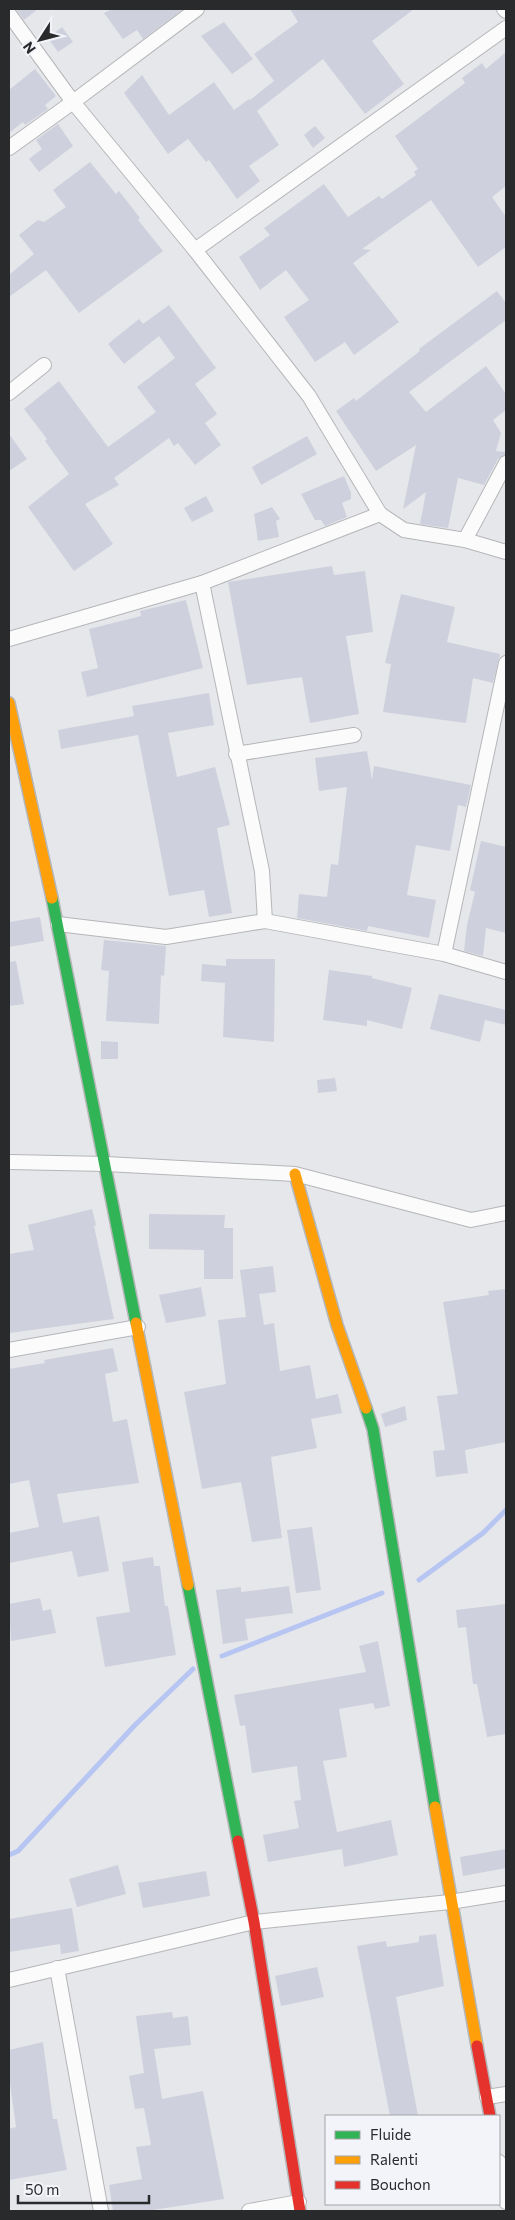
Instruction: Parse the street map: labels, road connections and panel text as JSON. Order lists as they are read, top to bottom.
{
  "legend": ["Fluide", "Ralenti", "Bouchon"],
  "scale_bar": "50 m",
  "north": "bottom left"
}
